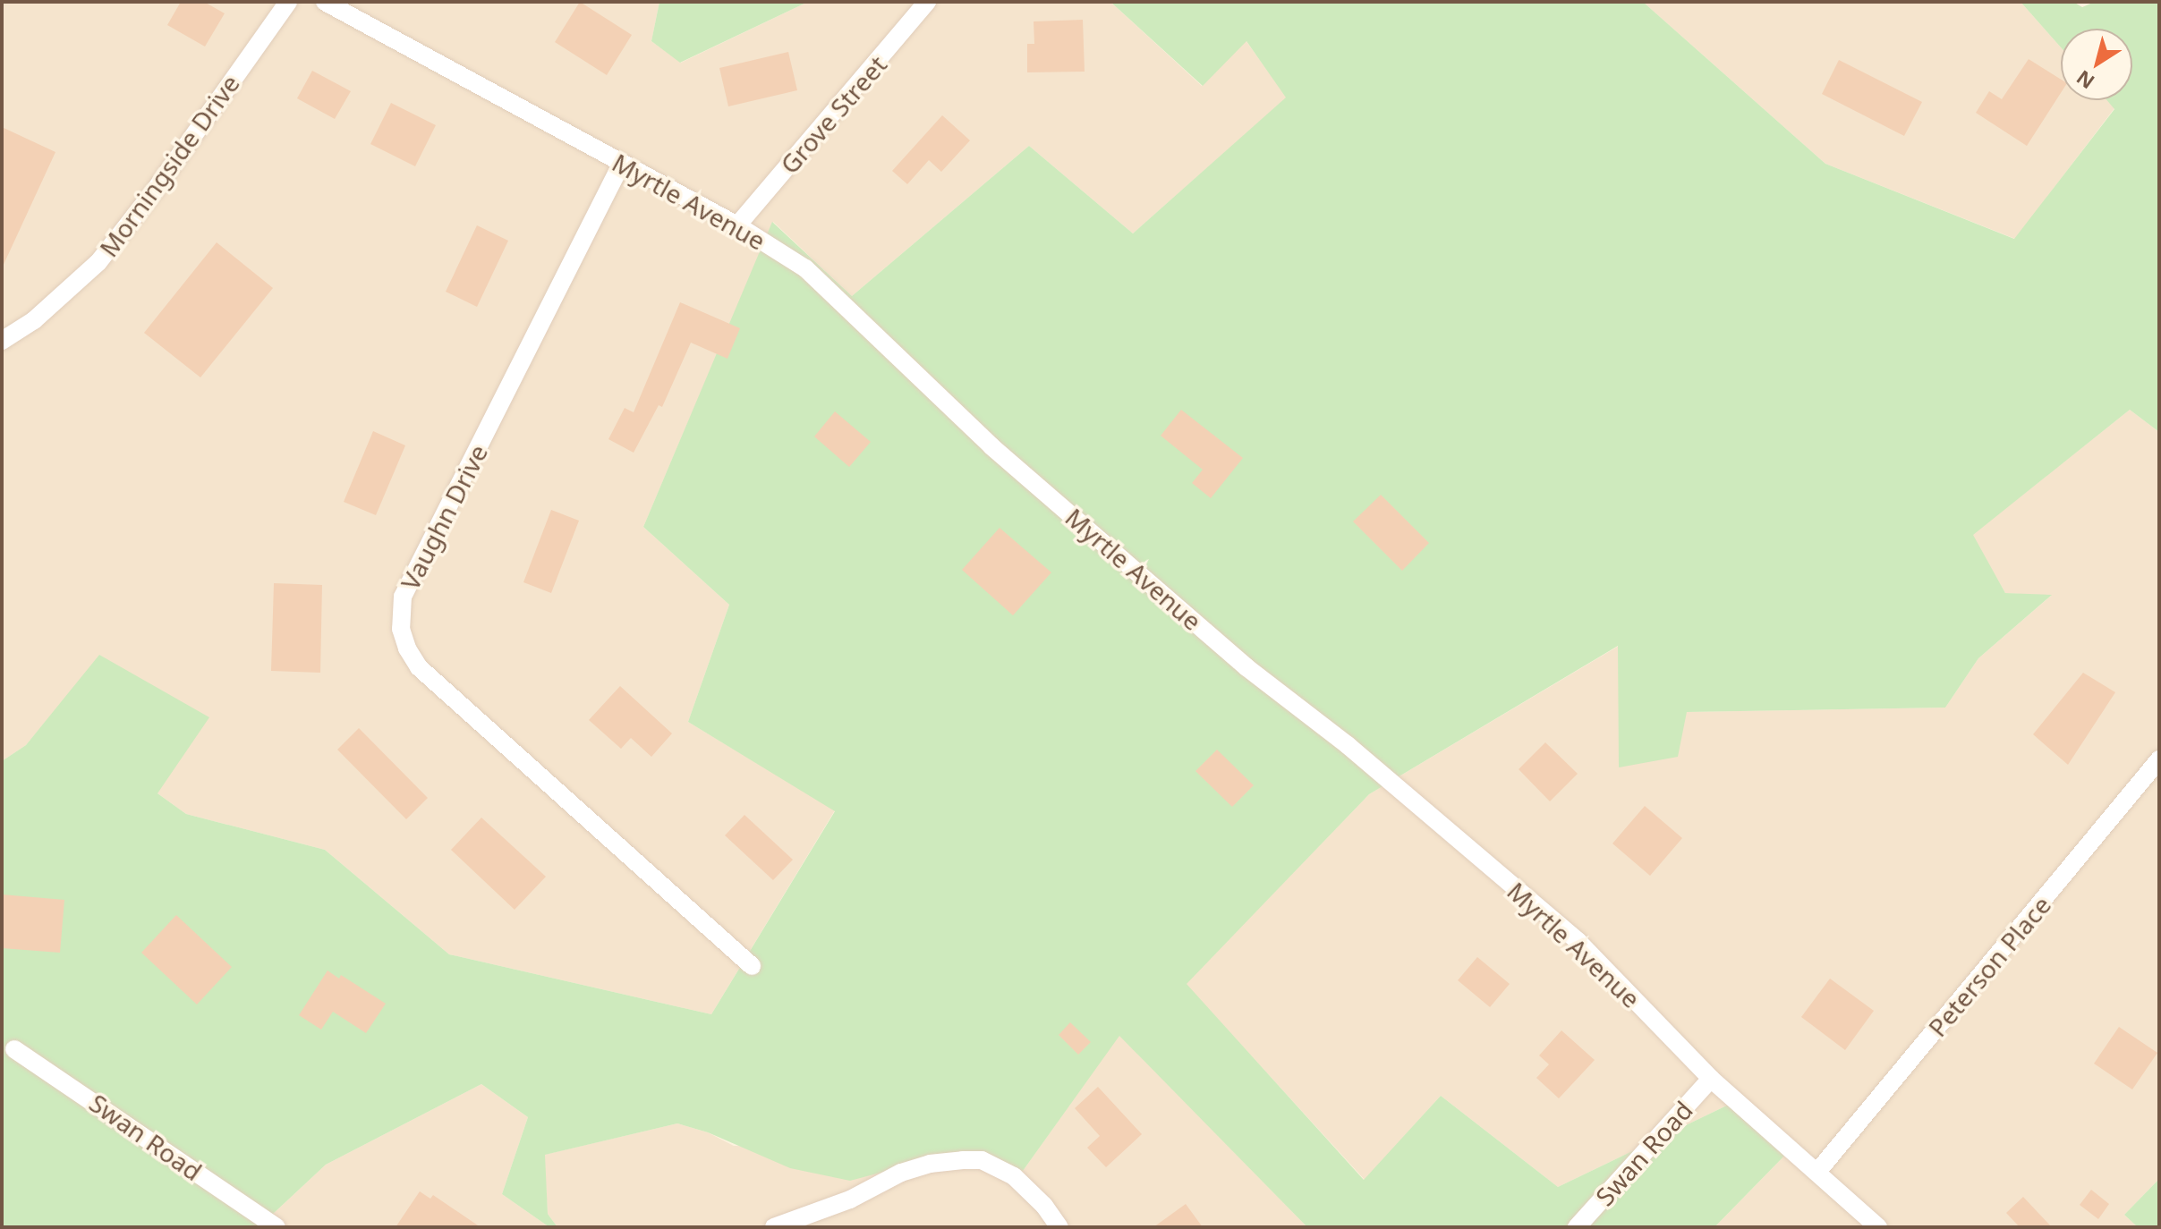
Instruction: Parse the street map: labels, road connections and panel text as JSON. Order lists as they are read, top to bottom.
{
  "streets": {
    "street": [
      "Grove Street",
      "Morningside Drive",
      "Myrtle Avenue",
      "Vaughn Drive",
      "Peterson Place",
      "Swan Road"
    ]
  },
  "crossings": [
    ["Grove Street", "Myrtle Avenue"],
    ["Myrtle Avenue", "Vaughn Drive"],
    ["Myrtle Avenue", "Peterson Place"],
    ["Myrtle Avenue", "Swan Road"]
  ],
  "north": "bottom left"
}
